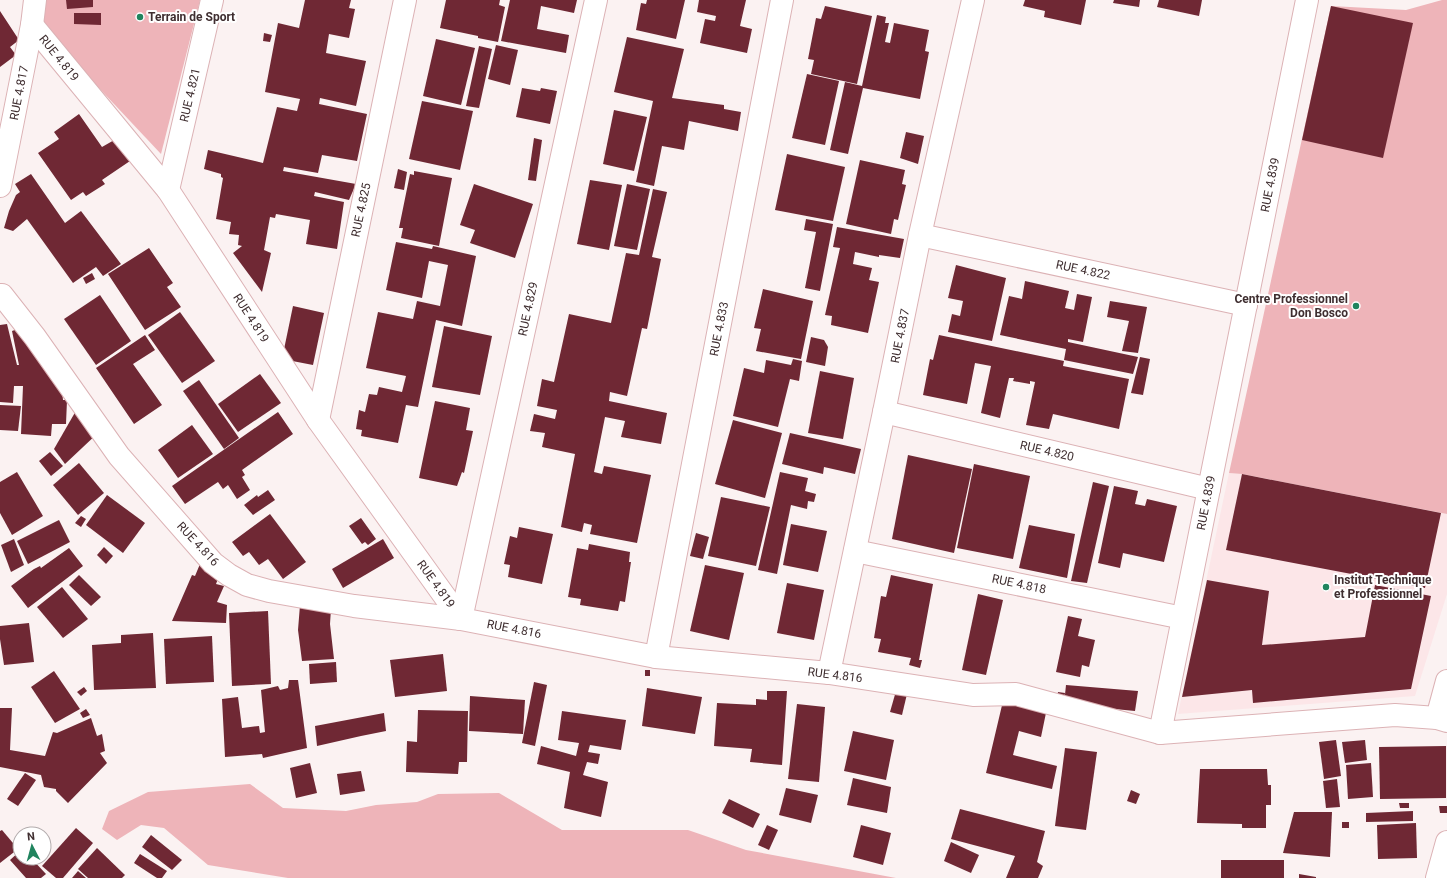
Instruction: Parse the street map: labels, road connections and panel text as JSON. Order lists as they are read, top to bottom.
{
  "streets": {
    "street": [
      "RUE 4.819",
      "RUE 4.817",
      "RUE 4.821",
      "RUE 4.839",
      "RUE 4.825",
      "RUE 4.822",
      "RUE 4.829",
      "RUE 4.833",
      "RUE 4.837",
      "RUE 4.820",
      "RUE 4.816",
      "RUE 4.818"
    ]
  },
  "crossings": [
    ["RUE 4.819", "RUE 4.817"],
    ["RUE 4.819", "RUE 4.821"],
    ["RUE 4.819", "RUE 4.825"],
    ["RUE 4.819", "RUE 4.829"],
    ["RUE 4.819", "RUE 4.816"],
    ["RUE 4.839", "RUE 4.822"],
    ["RUE 4.839", "RUE 4.820"],
    ["RUE 4.839", "RUE 4.816"],
    ["RUE 4.839", "RUE 4.818"],
    ["RUE 4.822", "RUE 4.837"],
    ["RUE 4.829", "RUE 4.816"],
    ["RUE 4.833", "RUE 4.816"],
    ["RUE 4.837", "RUE 4.820"],
    ["RUE 4.837", "RUE 4.816"],
    ["RUE 4.837", "RUE 4.818"]
  ],
  "places": ["Terrain de Sport", "Centre Professionnel Don Bosco", "Institut Technique et Professionnel"],
  "north": "top"
}
